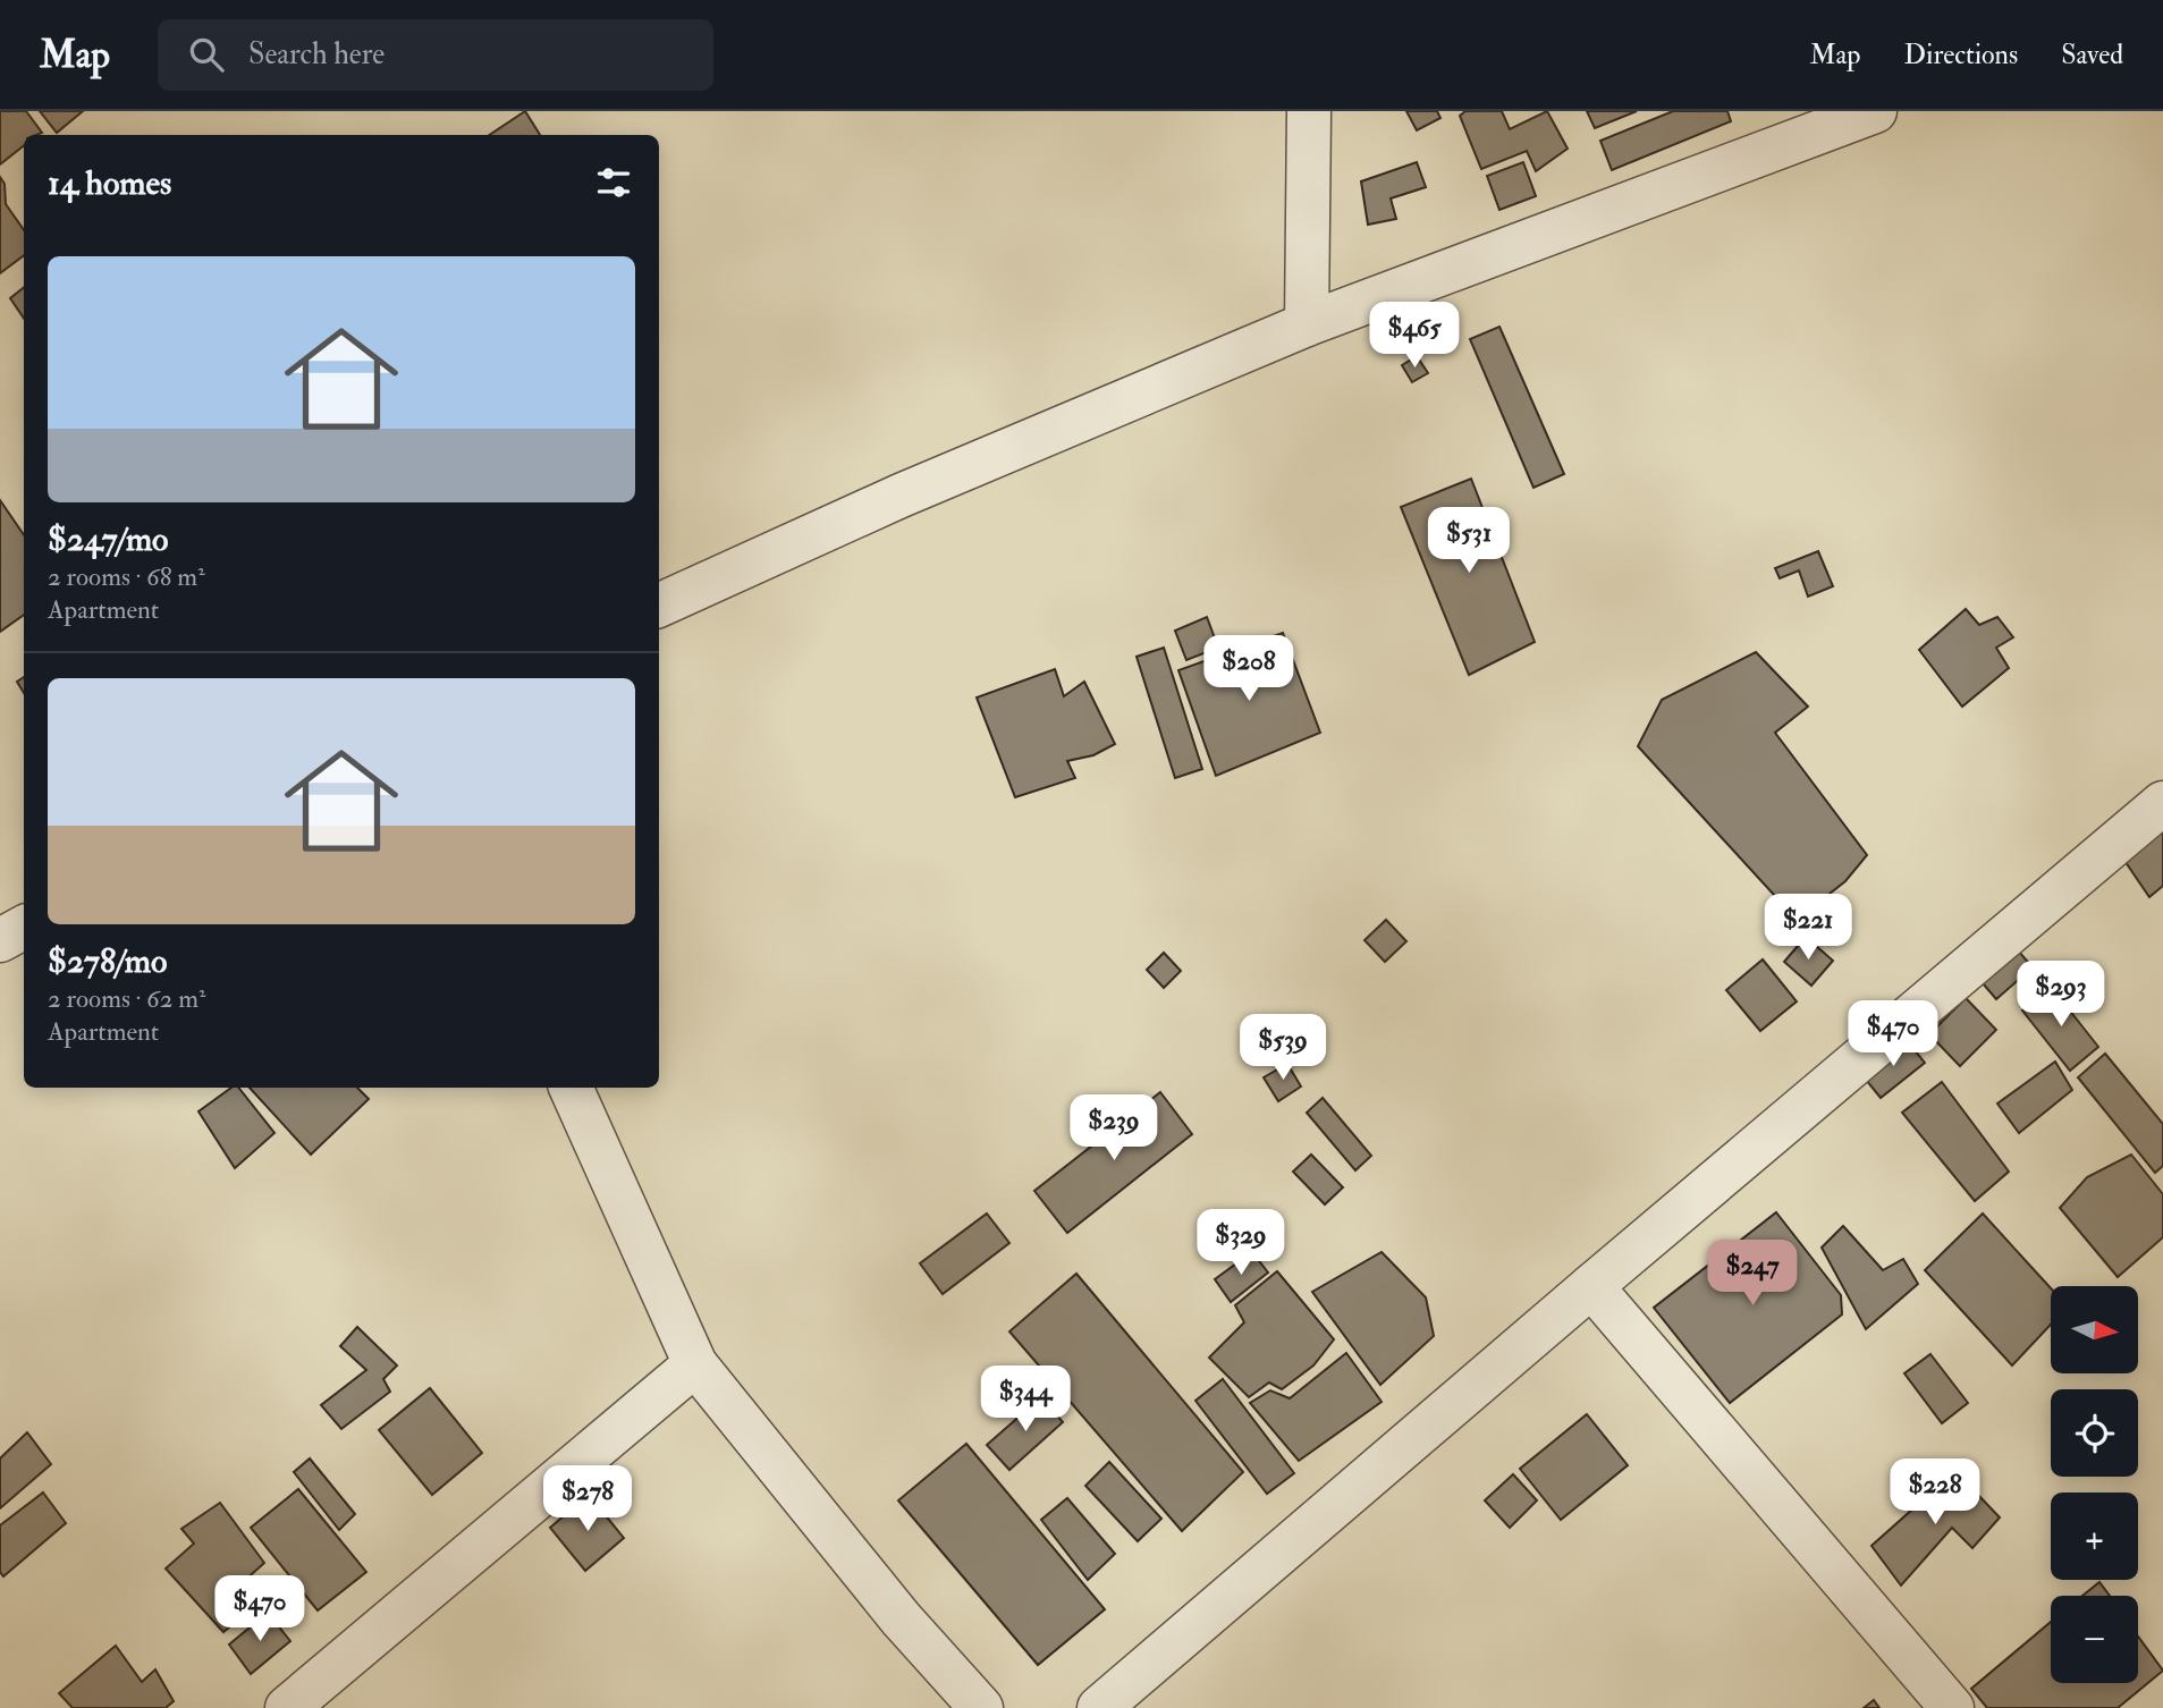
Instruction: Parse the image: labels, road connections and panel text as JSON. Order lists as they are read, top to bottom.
{
  "north": "right",
  "page": {
    "header": "Map",
    "search": "Search here",
    "nav": ["Map", "Directions", "Saved"],
    "heading": "14 homes",
    "list": [
      {
        "name": "$247/mo",
        "note": "2 rooms · 68 m² · Apartment"
      },
      {
        "name": "$278/mo",
        "note": "2 rooms · 62 m² · Apartment"
      }
    ],
    "price": [
      "$465",
      "$531",
      "$208",
      "$221",
      "$293",
      "$470",
      "$539",
      "$239",
      "$329",
      "$247",
      "$344",
      "$228",
      "$278",
      "$470"
    ],
    "map_buttons": ["+", "−"]
  }
}
